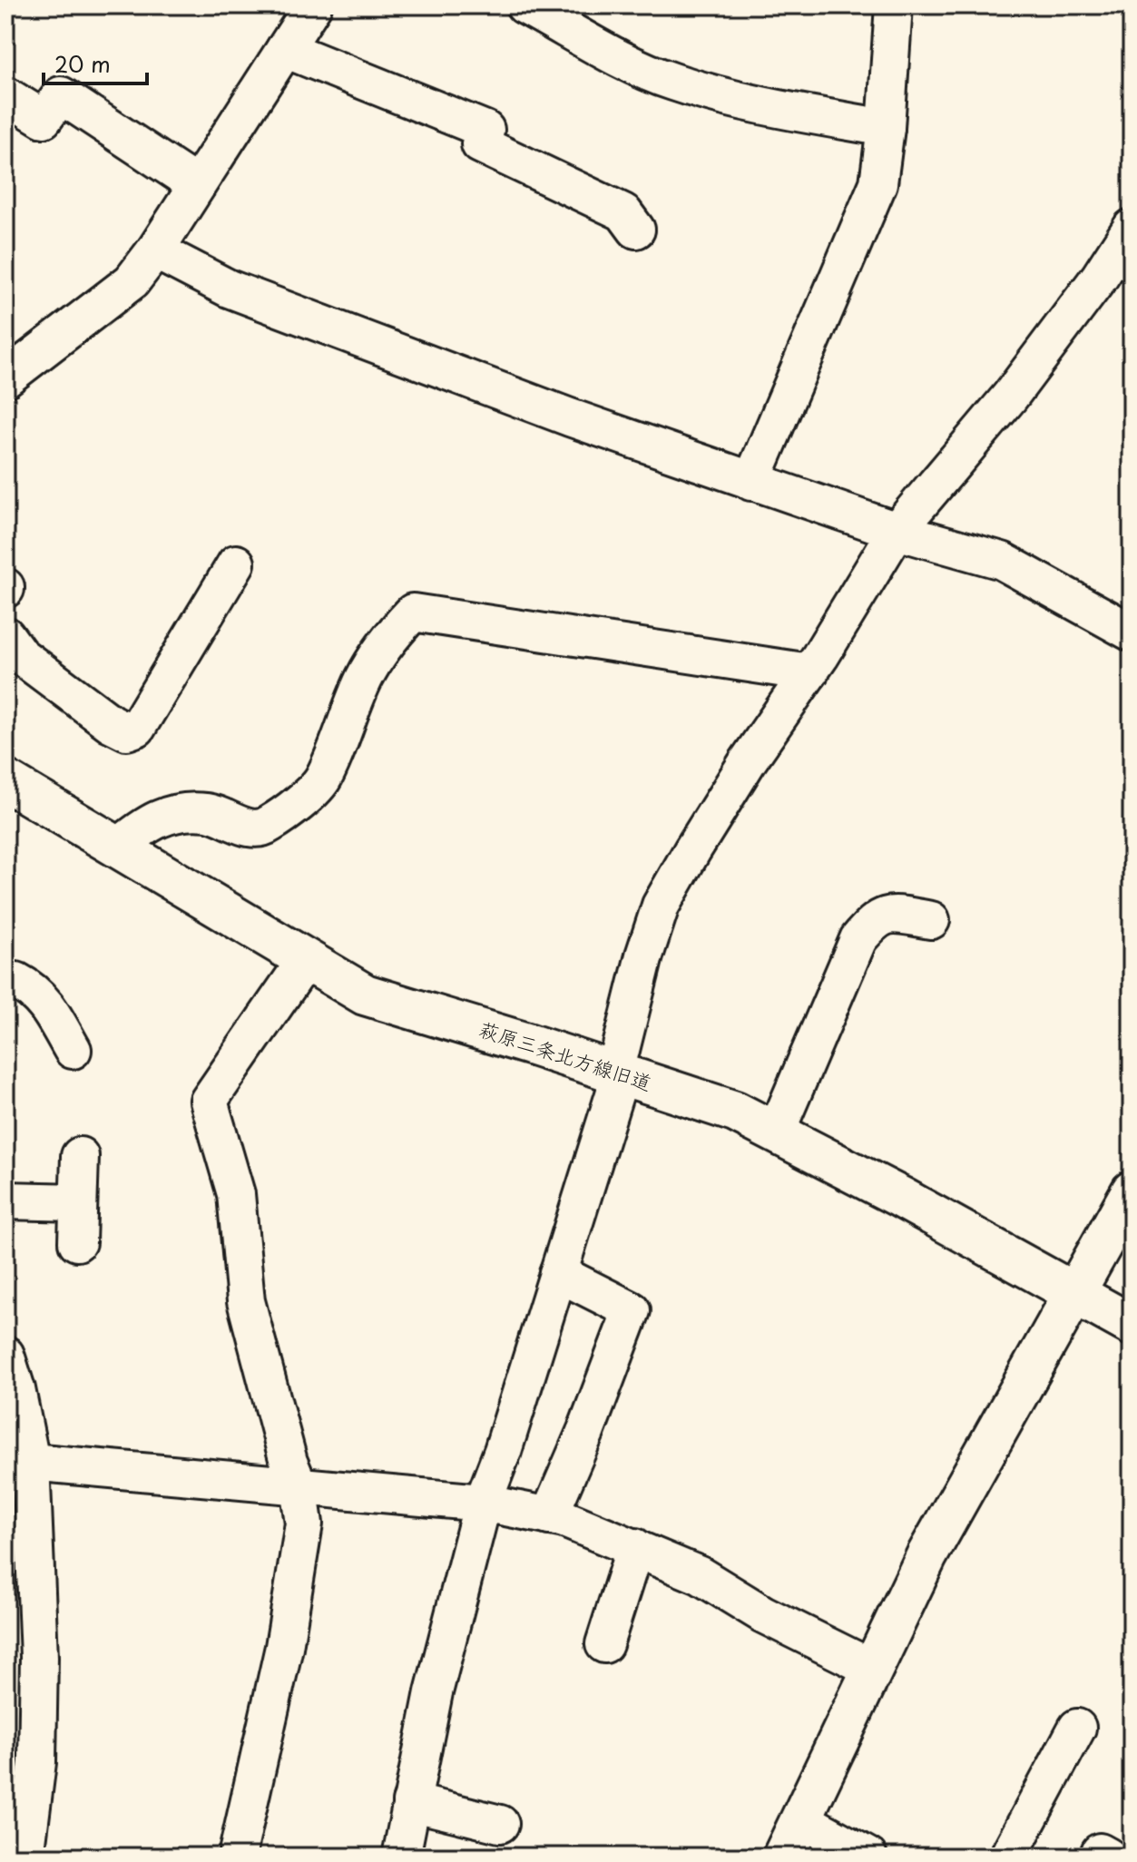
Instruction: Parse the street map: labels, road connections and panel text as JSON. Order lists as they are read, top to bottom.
{
  "streets": {
    "street": ["萩原三条北方線旧道"]
  },
  "scale_bar": "20 m"
}
